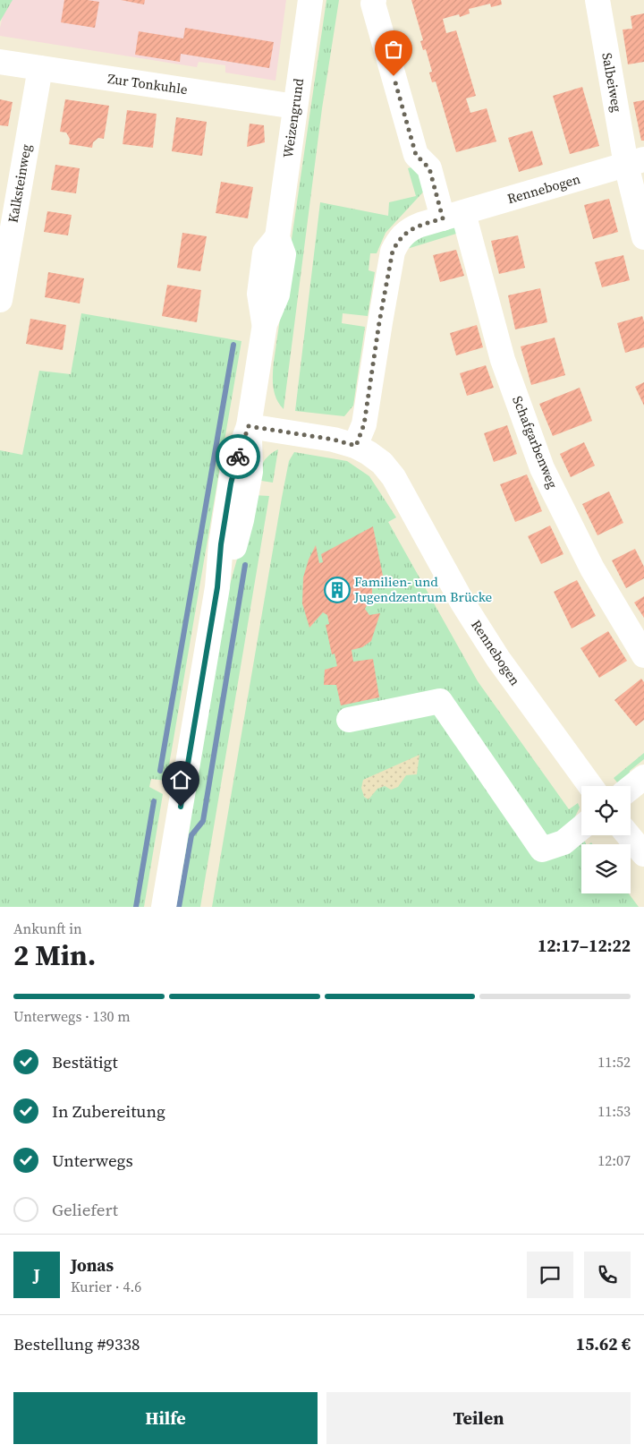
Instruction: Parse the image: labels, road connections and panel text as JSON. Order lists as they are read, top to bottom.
{
  "streets": {
    "street": [
      "Salbeiweg",
      "Zur Tonkuhle",
      "Weizengrund",
      "Kalksteinweg",
      "Rennebogen",
      "Schafgarbenweg"
    ]
  },
  "crossings": [
    ["Salbeiweg", "Rennebogen"],
    ["Zur Tonkuhle", "Weizengrund"],
    ["Zur Tonkuhle", "Kalksteinweg"],
    ["Weizengrund", "Rennebogen"],
    ["Rennebogen", "Schafgarbenweg"]
  ],
  "places": {
    "building": ["Familien- und Jugendzentrum Brücke"]
  },
  "page": {
    "heading": ["2 Min.", "Ankunft in", "12:17–12:22"],
    "panel": [
      "Jonas",
      "Kurier · 4.6",
      "Bestellung #9338",
      "15.62 €"
    ],
    "bar": "Unterwegs · 130 m",
    "list": [
      ["Bestätigt", "11:52"],
      ["In Zubereitung", "11:53"],
      ["Unterwegs", "12:07"],
      "Geliefert"
    ],
    "round": "J",
    "buttons": ["Hilfe", "Teilen"]
  }
}
